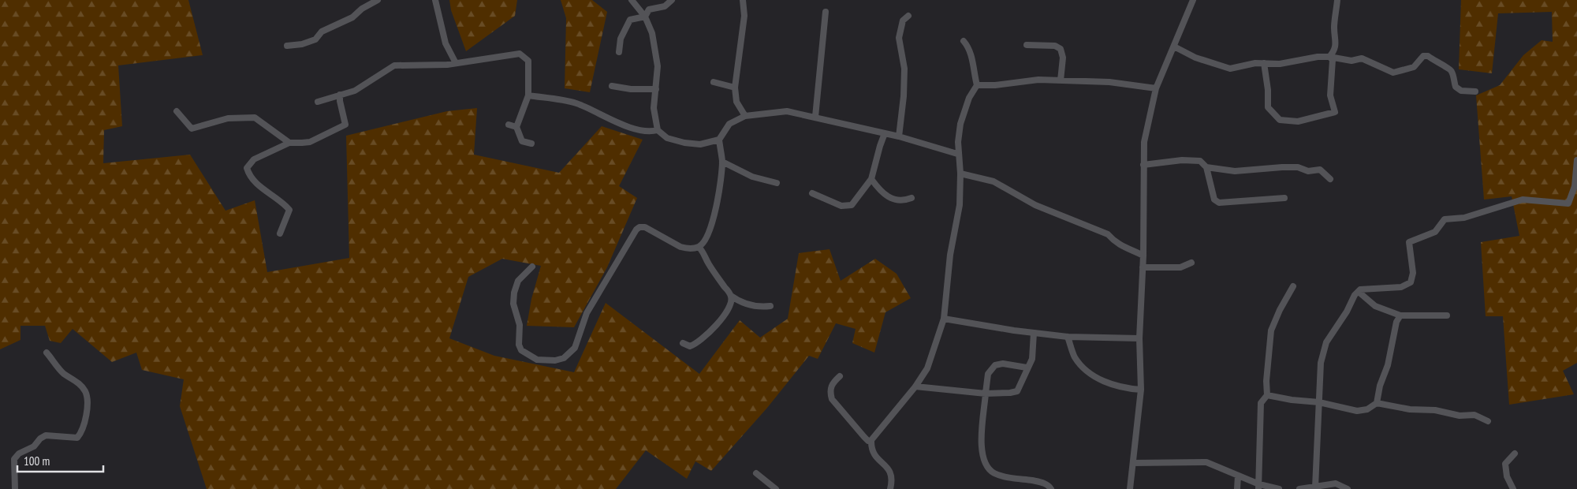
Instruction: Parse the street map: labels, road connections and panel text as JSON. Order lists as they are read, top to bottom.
{
  "scale_bar": "100 m"
}
